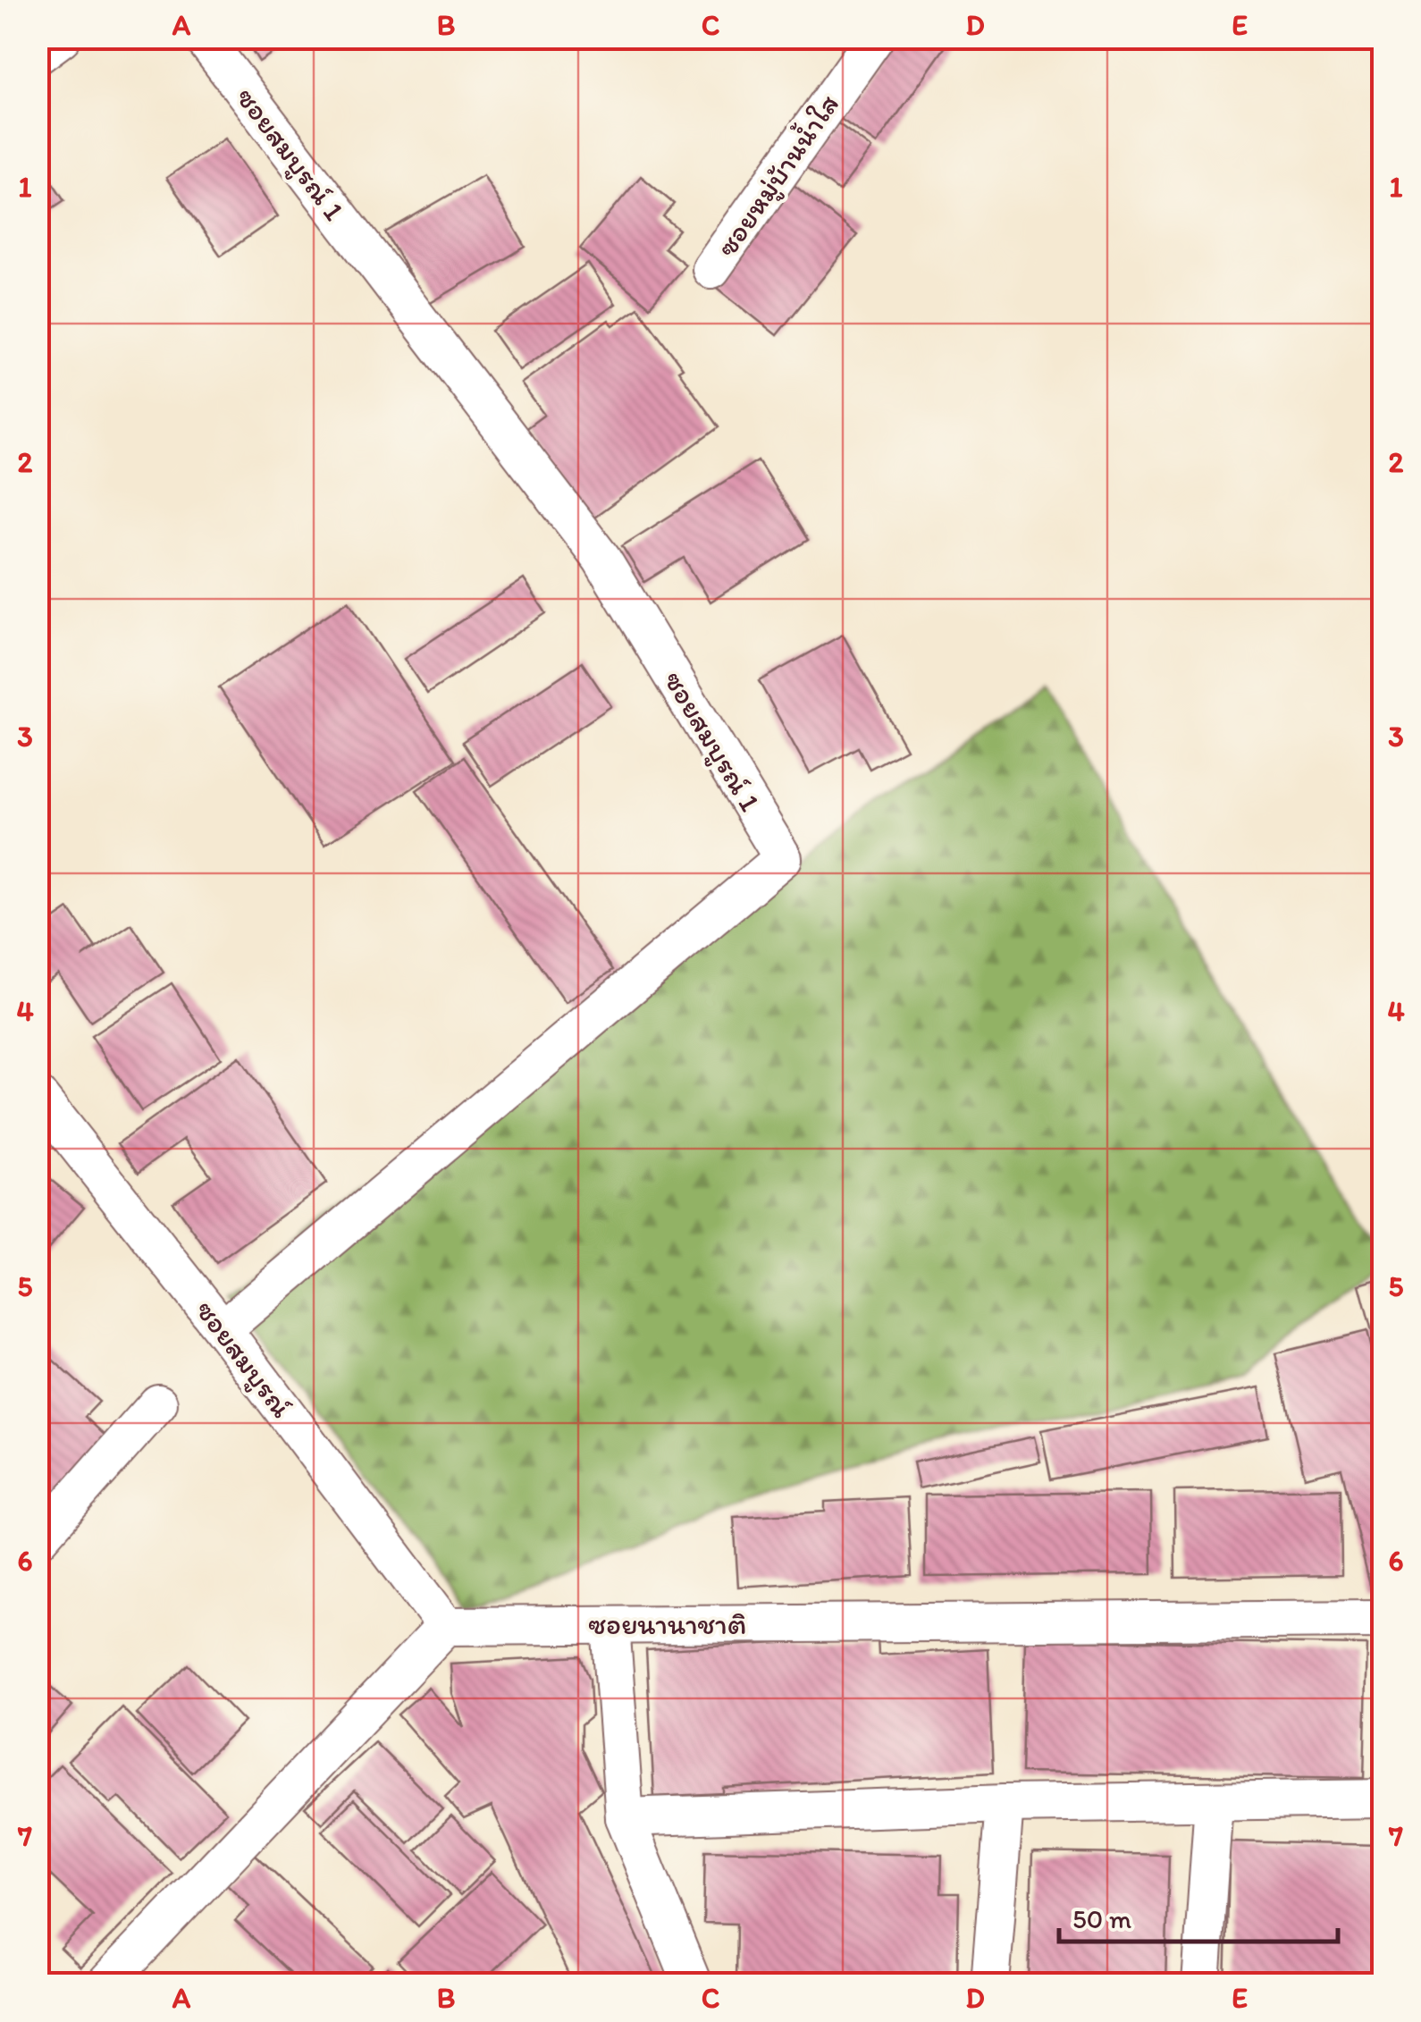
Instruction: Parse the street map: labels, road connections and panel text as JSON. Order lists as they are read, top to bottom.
{
  "streets": {
    "street": [
      "ซอยสมบูรณ์ 1",
      "ซอยหมู่บ้านน้ำใส",
      "ซอยสมบูรณ์",
      "ซอยนานาชาติ"
    ]
  },
  "crossings": [
    ["ซอยสมบูรณ์ 1", "ซอยสมบูรณ์"],
    ["ซอยสมบูรณ์", "ซอยนานาชาติ"]
  ],
  "scale_bar": "50 m",
  "grid": {
    "columns": [
      "A",
      "B",
      "C",
      "D",
      "E"
    ],
    "rows": [
      "1",
      "2",
      "3",
      "4",
      "5",
      "6",
      "7"
    ]
  }
}
